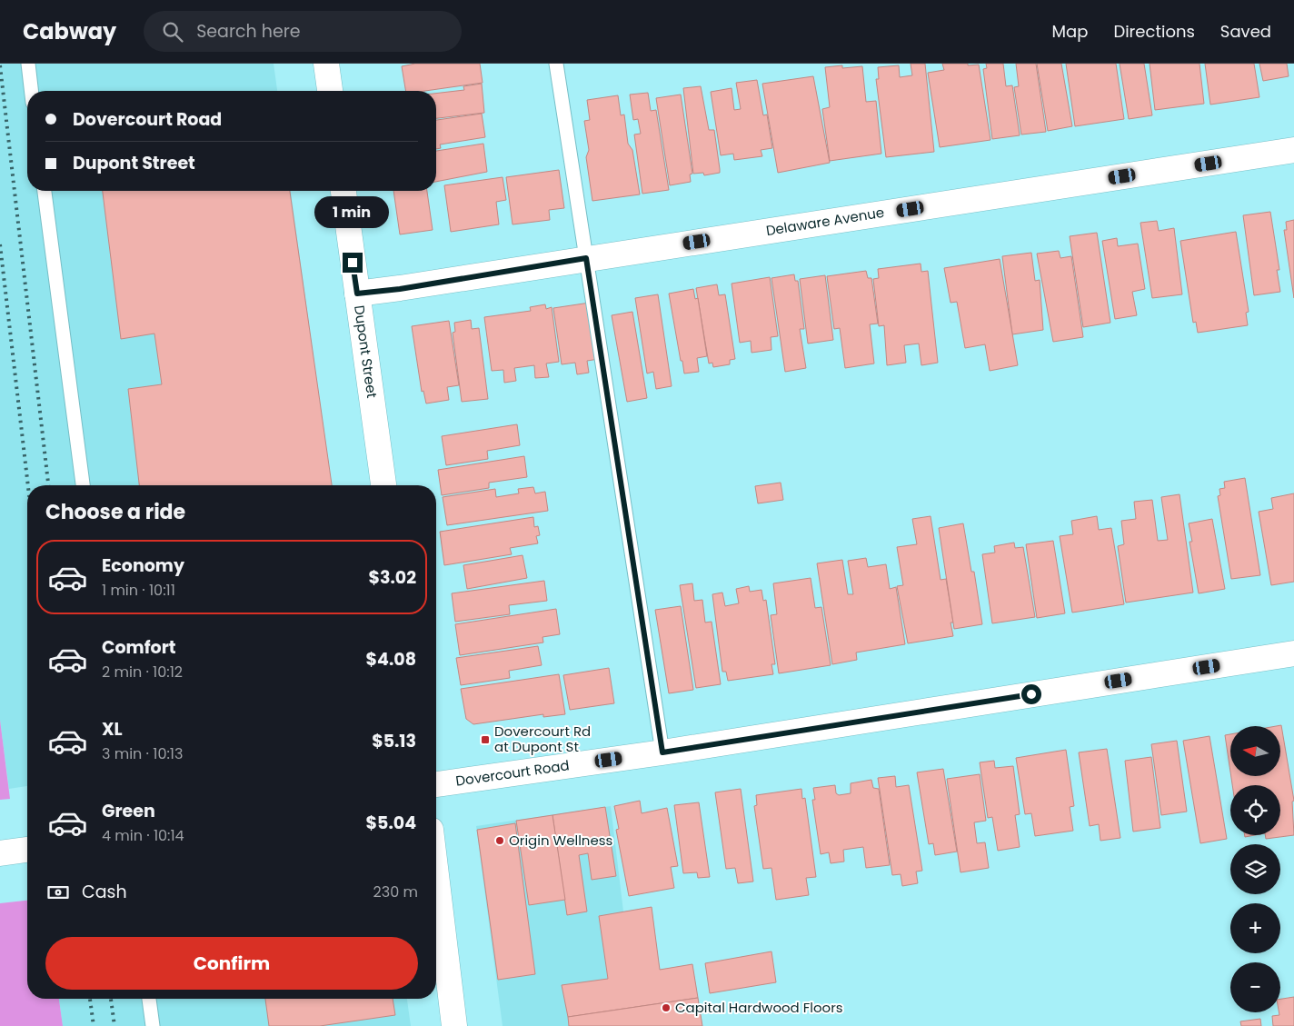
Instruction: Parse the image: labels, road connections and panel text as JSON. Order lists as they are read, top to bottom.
{
  "streets": {
    "street": ["Delaware Avenue", "Dupont Street", "Dovercourt Road"]
  },
  "crossings": [
    ["Delaware Avenue", "Dupont Street"]
  ],
  "places": {
    "transit": ["Dovercourt Rd at Dupont St"],
    "other": ["Origin Wellness", "Capital Hardwood Floors"]
  },
  "north": "left",
  "page": {
    "header": "Cabway",
    "search": "Search here",
    "nav": ["Map", "Directions", "Saved"],
    "banner": ["Dovercourt Road", "Dupont Street"],
    "bubble": "1 min",
    "heading": "Choose a ride",
    "list": [
      {
        "name": "Economy",
        "note": "1 min · 10:11",
        "value": "$3.02"
      },
      {
        "name": "Comfort",
        "note": "2 min · 10:12",
        "value": "$4.08"
      },
      {
        "name": "XL",
        "note": "3 min · 10:13",
        "value": "$5.13"
      },
      {
        "name": "Green",
        "note": "4 min · 10:14",
        "value": "$5.04"
      }
    ],
    "map_buttons": ["+", "−"],
    "pay": ["Cash", "230 m"],
    "buttons": "Confirm"
  }
}
